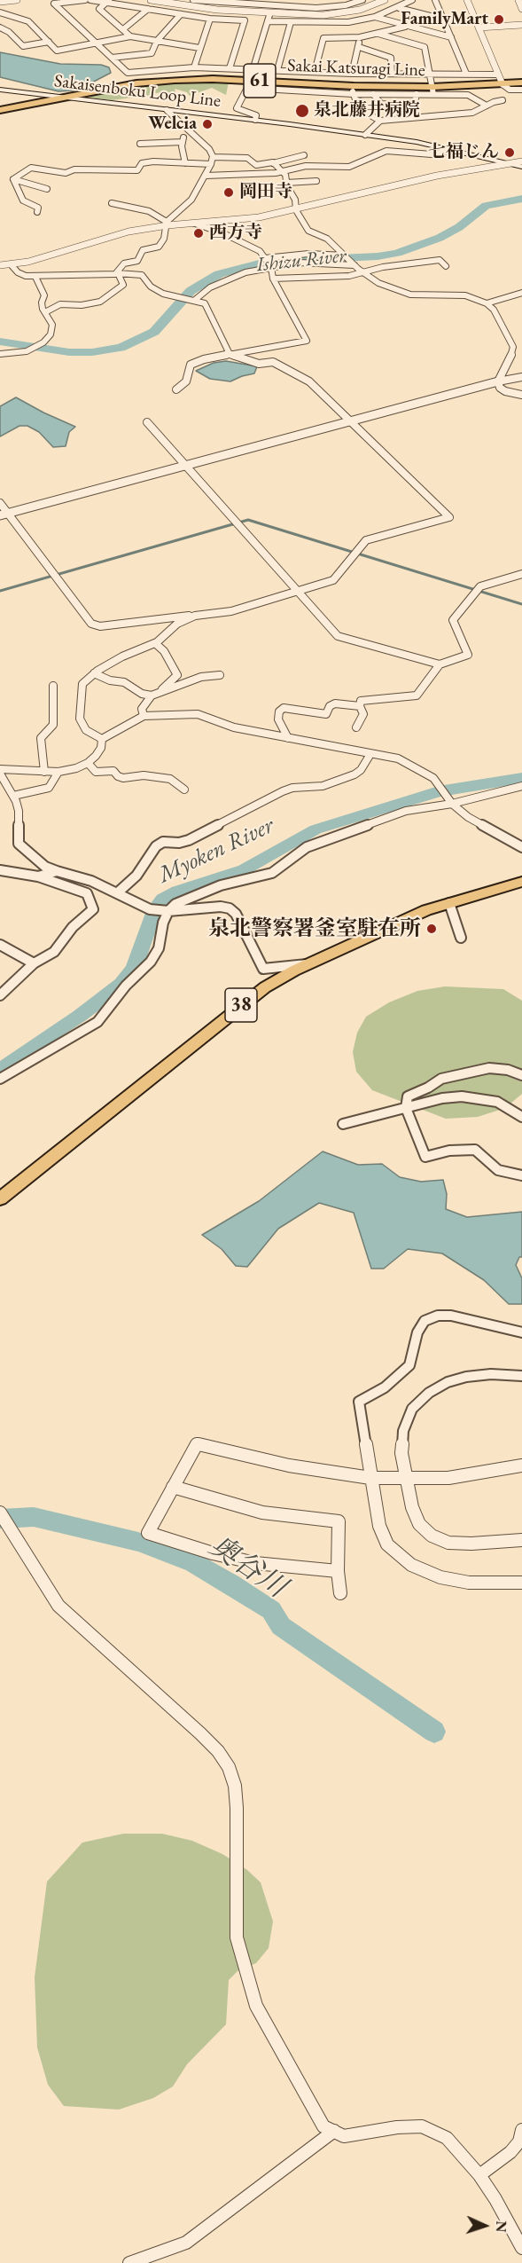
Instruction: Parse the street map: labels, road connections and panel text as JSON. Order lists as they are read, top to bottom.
{
  "streets": {
    "main road": [
      "Sakai Katsuragi Line",
      "61",
      "Sakaisenboku Loop Line",
      "38"
    ]
  },
  "crossings": [
    ["Sakai Katsuragi Line", "Sakaisenboku Loop Line"]
  ],
  "water": ["Ishizu River", "Myoken River", "奥谷川"],
  "places": [
    "FamilyMart",
    "泉北藤井病院",
    "Welcia",
    "七福じん",
    "岡田寺",
    "西方寺",
    "泉北警察署釜室駐在所"
  ],
  "north": "right"
}
